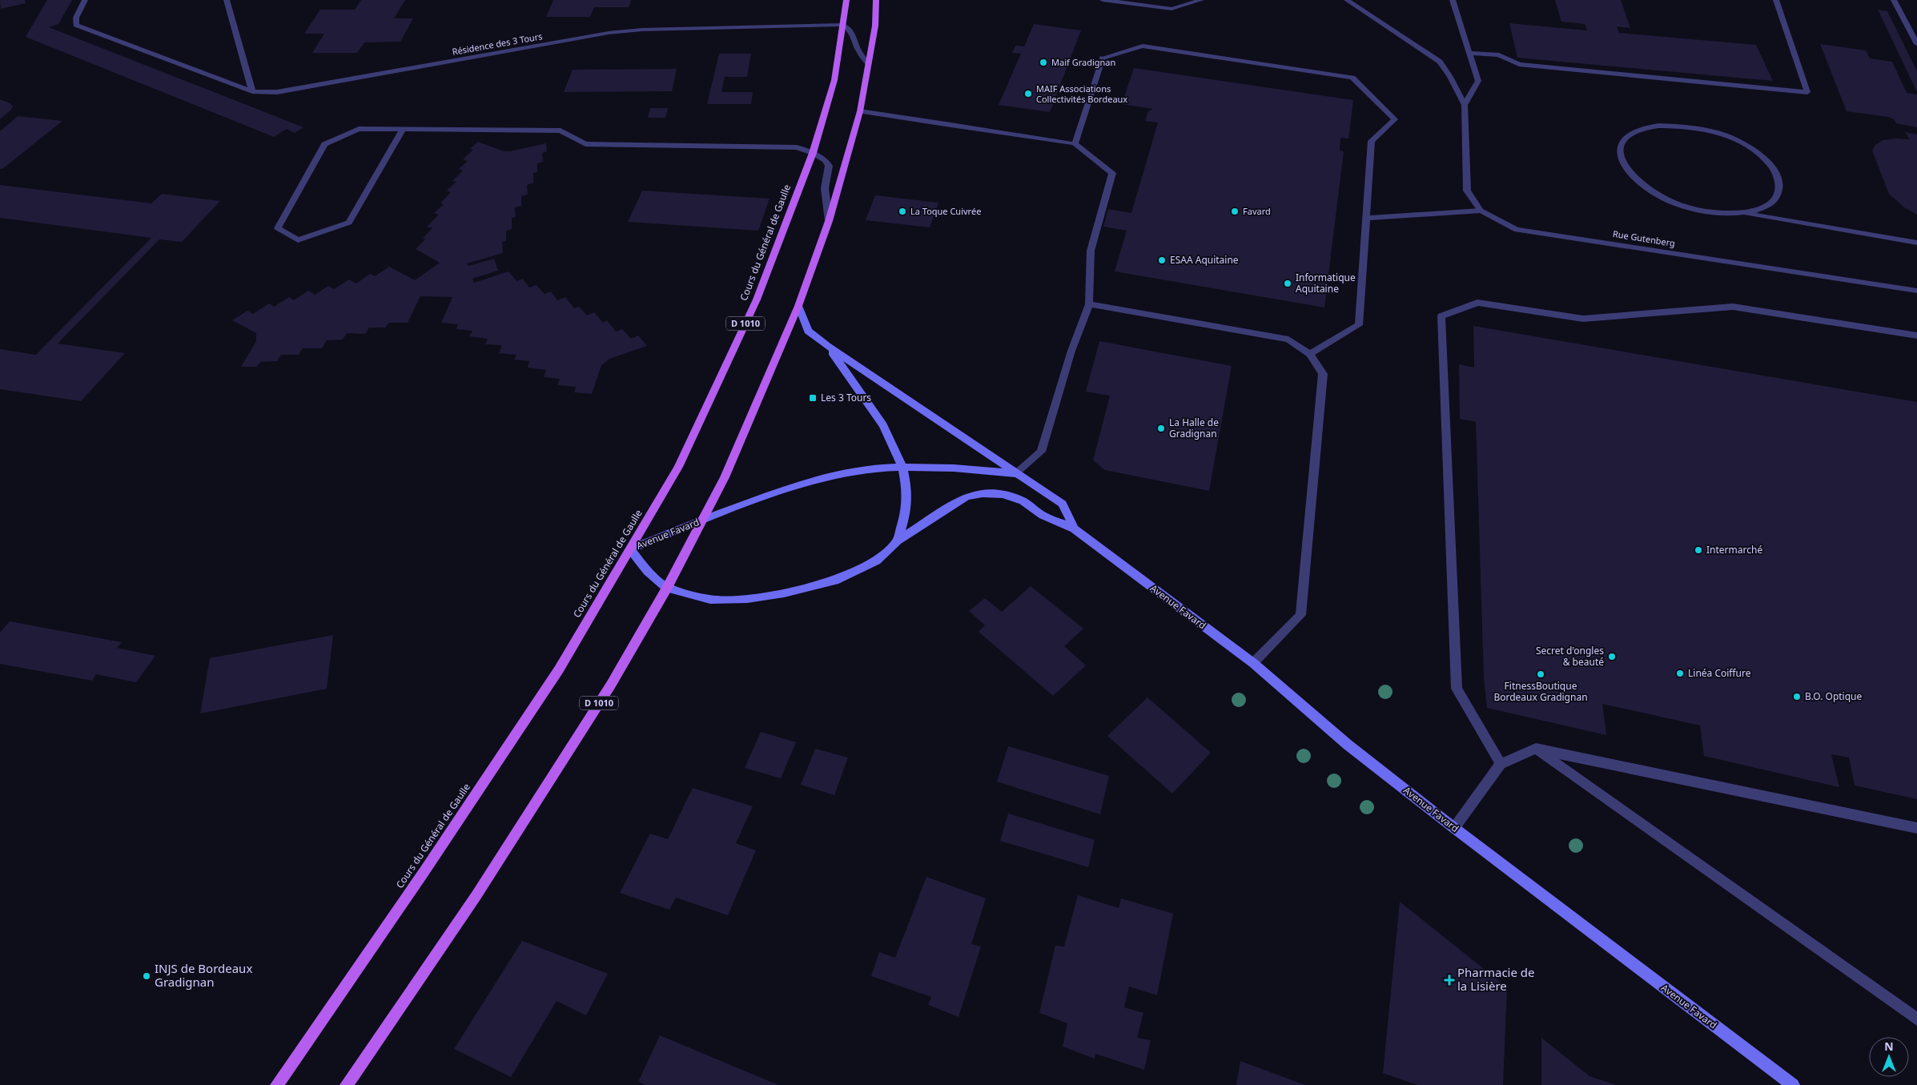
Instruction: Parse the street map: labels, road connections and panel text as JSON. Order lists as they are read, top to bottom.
{
  "streets": {
    "main road": ["Cours du Général de Gaulle", "D 1010"],
    "street": ["Résidence des 3 Tours", "Rue Gutenberg", "Avenue Favard"]
  },
  "crossings": [
    ["Résidence des 3 Tours", "Cours du Général de Gaulle"],
    ["Cours du Général de Gaulle", "Avenue Favard"],
    ["D 1010", "Avenue Favard"]
  ],
  "places": {
    "other": [
      "Maif Gradignan",
      "MAIF Associations Collectivités Bordeaux",
      "La Toque Cuivrée",
      "Favard",
      "ESAA Aquitaine",
      "Informatique Aquitaine",
      "La Halle de Gradignan",
      "Intermarché",
      "Secret d'ongles & beauté",
      "Linéa Coiffure",
      "FitnessBoutique Bordeaux Gradignan",
      "B.O. Optique",
      "INJS de Bordeaux Gradignan"
    ],
    "transit": ["Les 3 Tours"],
    "health": ["Pharmacie de la Lisière"]
  },
  "north": "top"
}
